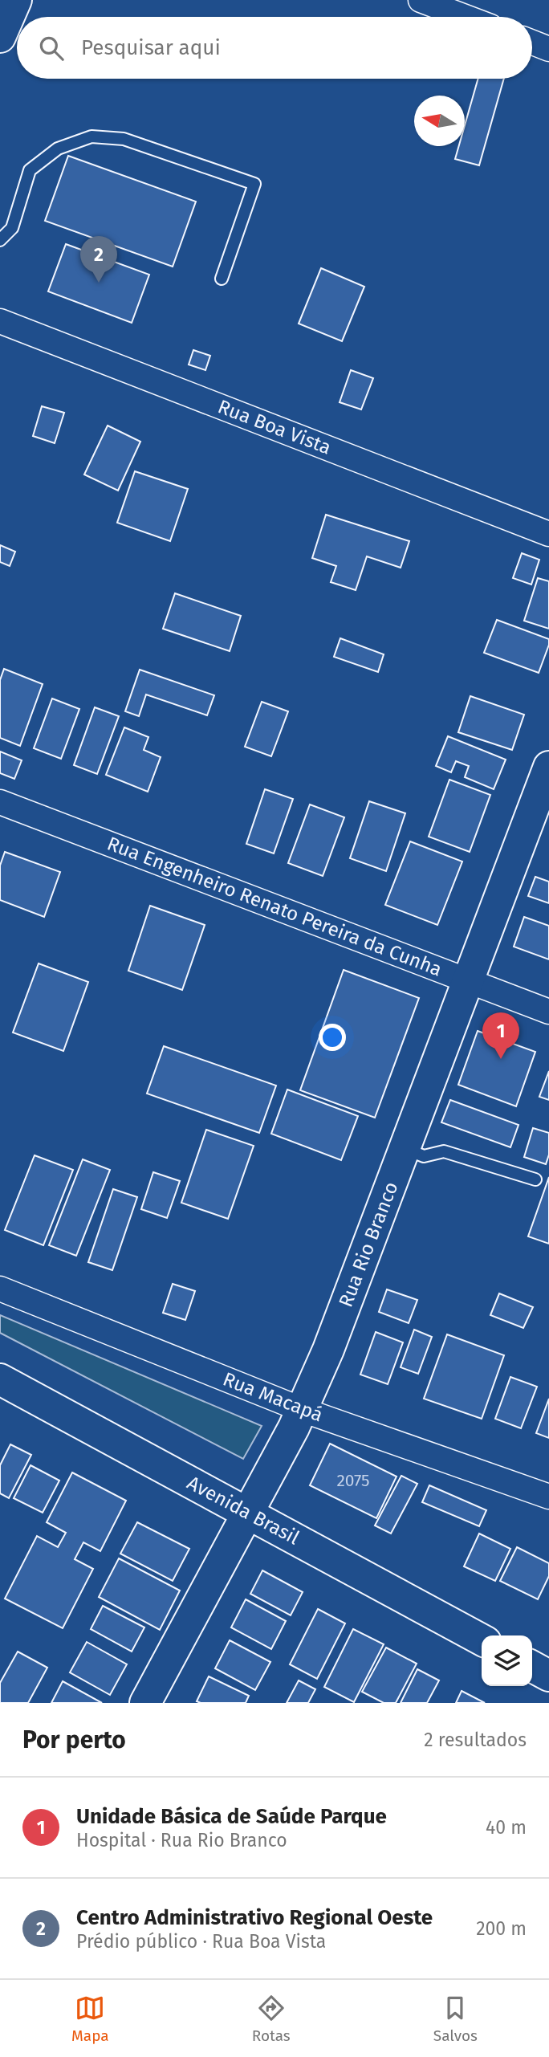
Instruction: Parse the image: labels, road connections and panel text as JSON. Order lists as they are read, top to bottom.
{
  "streets": {
    "main road": ["Rua Rio Branco", "Avenida Brasil"],
    "street": ["Rua Boa Vista", "Rua Engenheiro Renato Pereira da Cunha", "Rua Macapá"]
  },
  "crossings": [
    ["Rua Engenheiro Renato Pereira da Cunha", "Rua Rio Branco"],
    ["Rua Rio Branco", "Rua Macapá"],
    ["Rua Rio Branco", "Avenida Brasil"]
  ],
  "house_numbers": ["2075"],
  "north": "left",
  "page": {
    "search": "Pesquisar aqui",
    "pins": ["2", "1"],
    "heading": ["Por perto", "2 resultados"],
    "list": [
      {
        "mark": "1",
        "name": "Unidade Básica de Saúde Parque",
        "note": "Hospital · Rua Rio Branco",
        "value": "40 m"
      },
      {
        "mark": "2",
        "name": "Centro Administrativo Regional Oeste",
        "note": "Prédio público · Rua Boa Vista",
        "value": "200 m"
      }
    ],
    "nav": ["Mapa", "Rotas", "Salvos"]
  }
}
